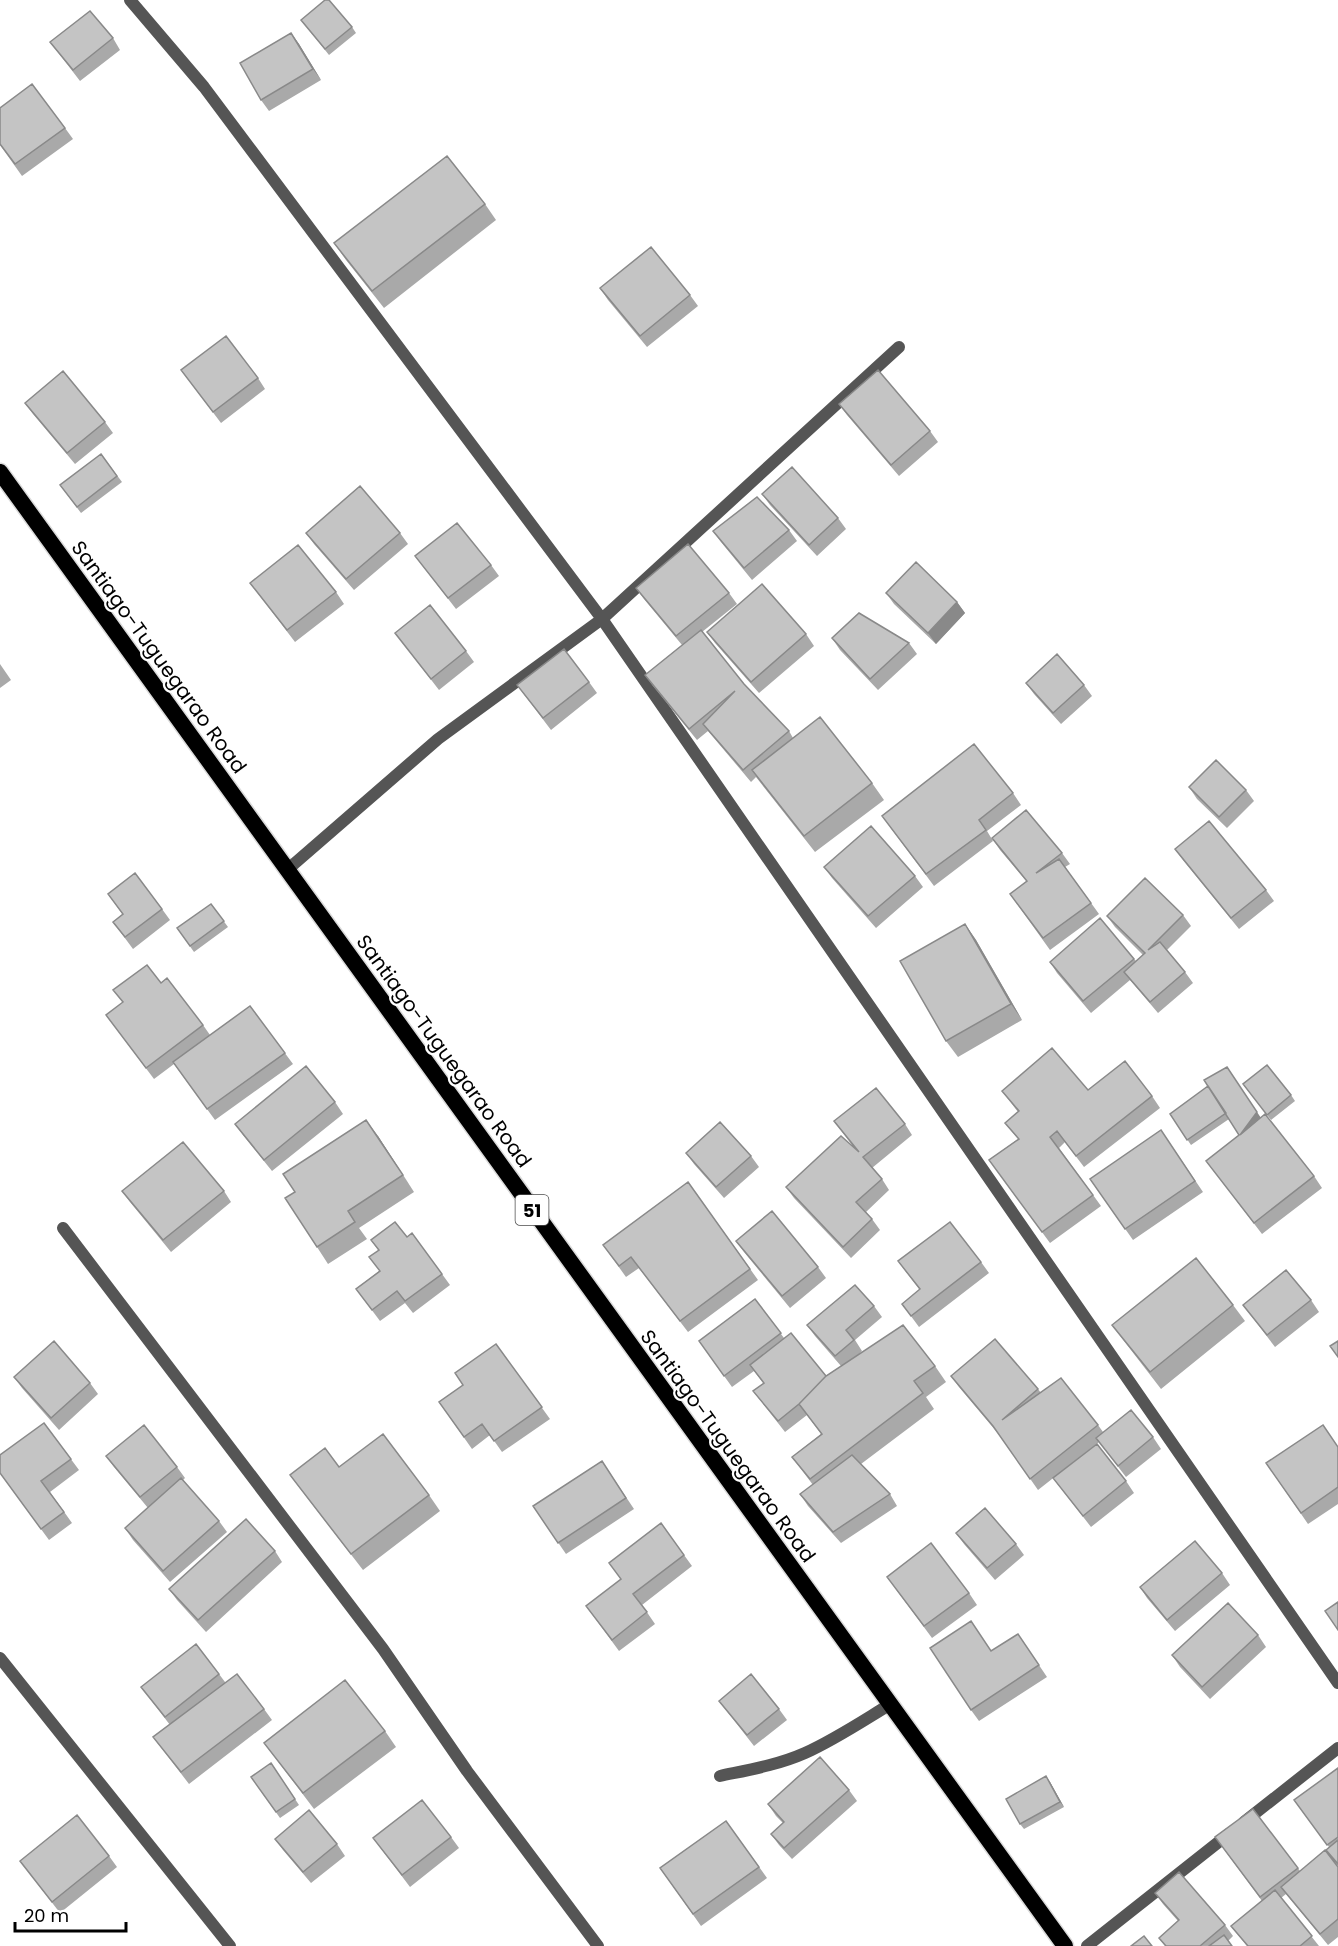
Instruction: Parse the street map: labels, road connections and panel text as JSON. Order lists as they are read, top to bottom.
{
  "streets": {
    "highway": ["Santiago-Tuguegarao Road", "51"]
  },
  "scale_bar": "20 m"
}
